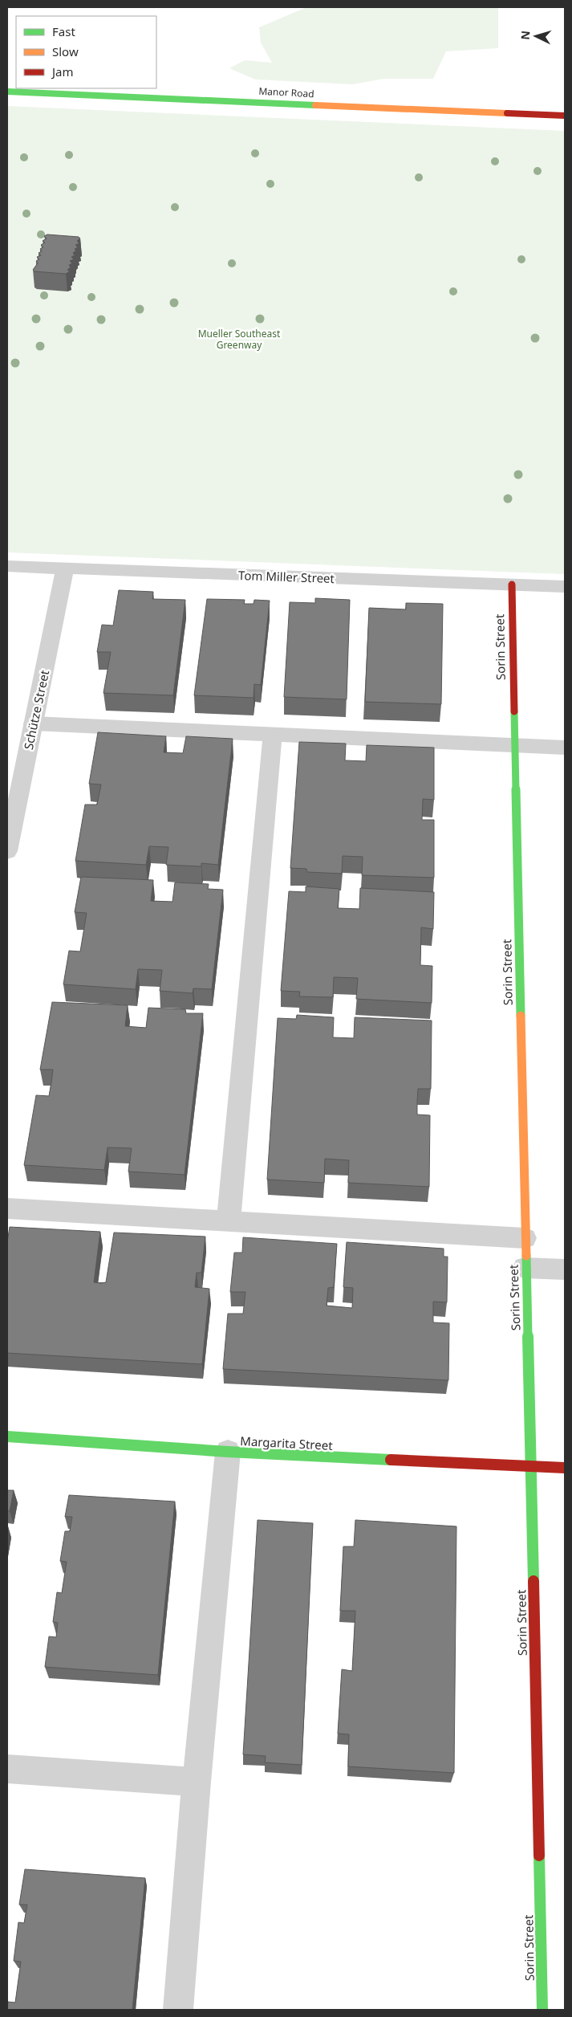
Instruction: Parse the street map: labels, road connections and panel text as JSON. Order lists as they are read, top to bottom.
{
  "streets": {
    "street": [
      "Manor Road",
      "Tom Miller Street",
      "Sorin Street",
      "Schütze Street",
      "Margarita Street"
    ]
  },
  "crossings": [
    ["Tom Miller Street", "Sorin Street"],
    ["Tom Miller Street", "Schütze Street"],
    ["Sorin Street", "Margarita Street"]
  ],
  "parks": ["Mueller Southeast Greenway"],
  "legend": ["Fast", "Slow", "Jam"],
  "north": "left"
}
